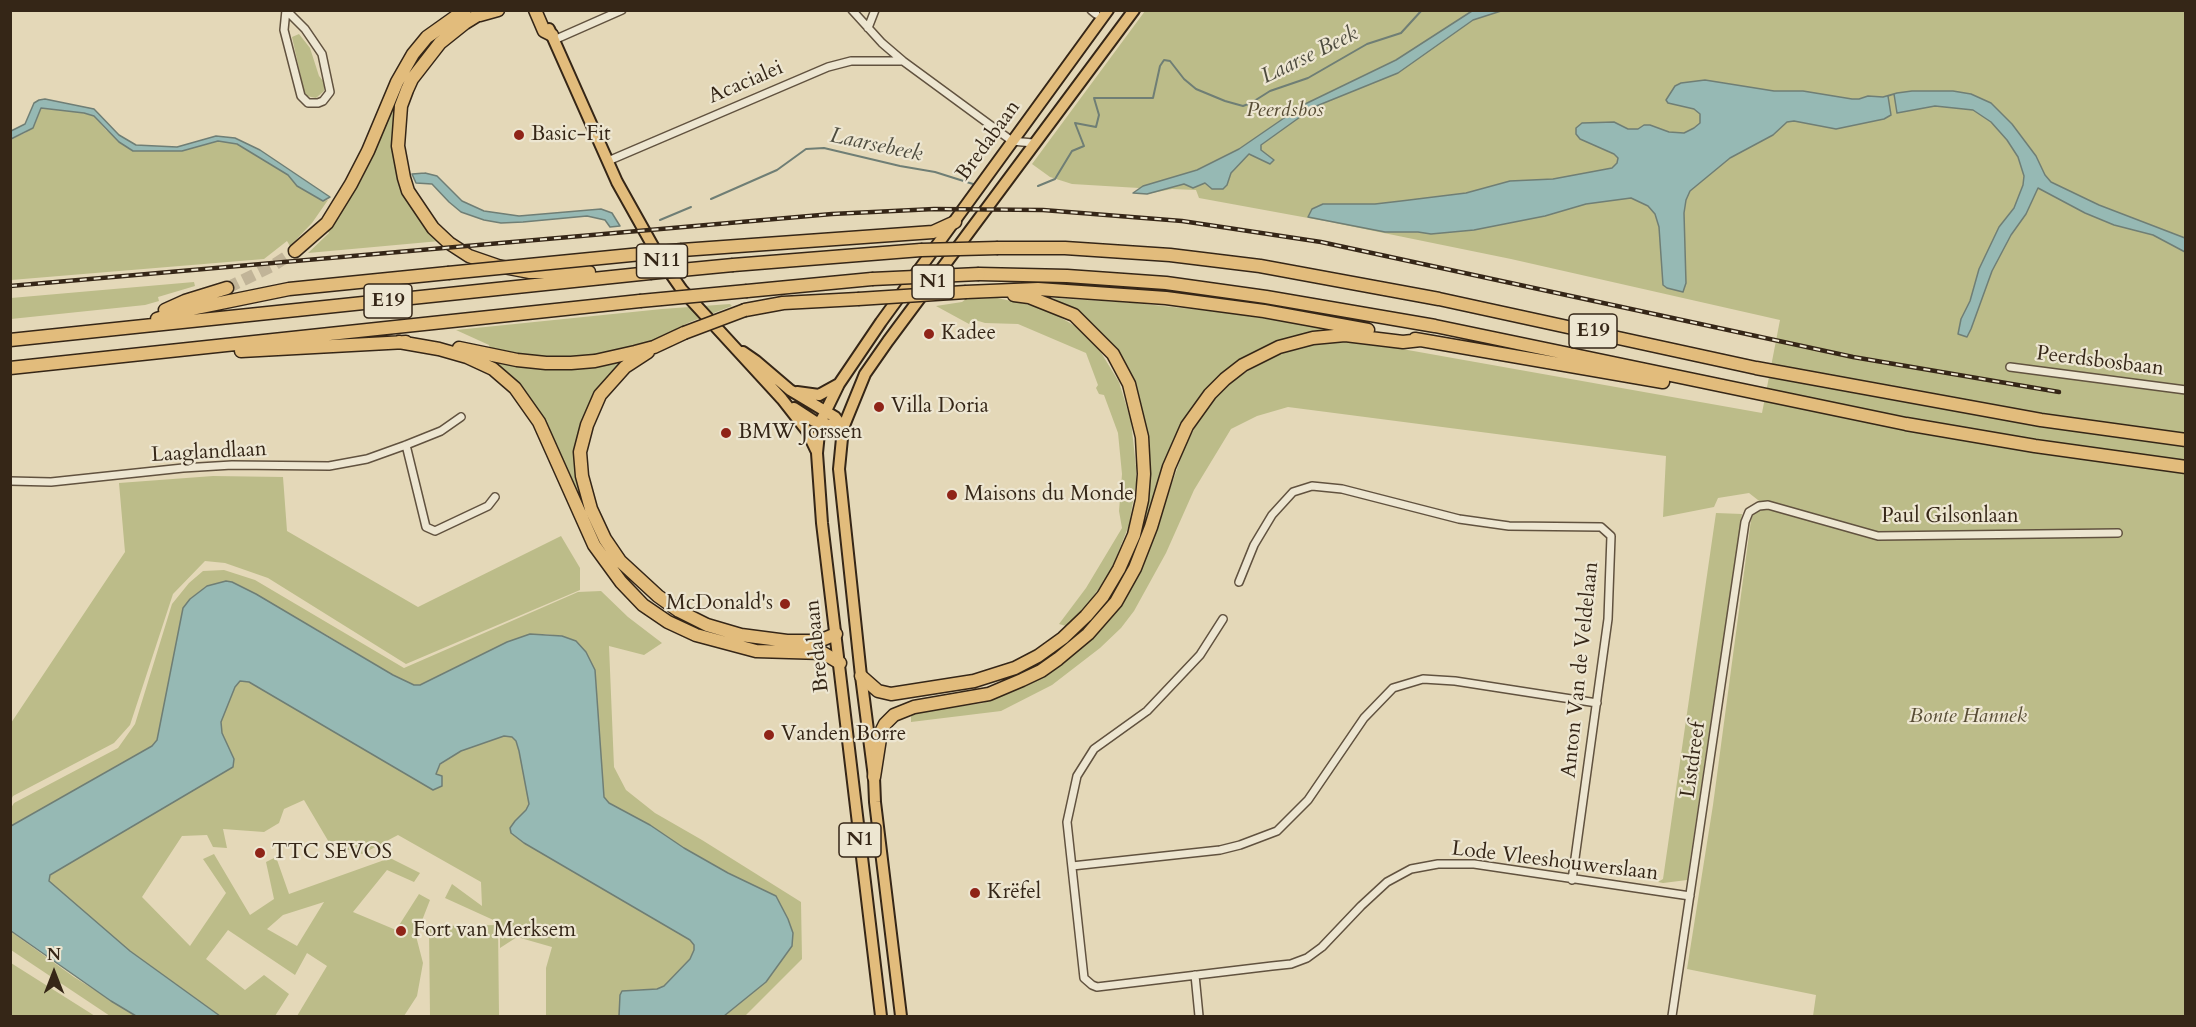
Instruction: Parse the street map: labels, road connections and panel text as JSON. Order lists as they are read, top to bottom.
{
  "streets": {
    "highway": ["E19"],
    "main road": ["Bredabaan", "N11", "N1"],
    "street": [
      "Acacialei",
      "Peerdsbosbaan",
      "Laaglandlaan",
      "Paul Gilsonlaan",
      "Anton Van de Veldelaan",
      "Listdreef",
      "Lode Vleeshouwerslaan"
    ]
  },
  "crossings": [
    ["Acacialei", "N11"],
    ["Bredabaan", "N11"],
    ["Paul Gilsonlaan", "Listdreef"],
    ["Anton Van de Veldelaan", "Lode Vleeshouwerslaan"],
    ["Listdreef", "Lode Vleeshouwerslaan"]
  ],
  "water": ["Laarse Beek", "Laarsebeek"],
  "parks": ["Peerdsbos", "Bonte Hannek"],
  "places": [
    "Basic-Fit",
    "Kadee",
    "Villa Doria",
    "BMW Jorssen",
    "Maisons du Monde",
    "McDonald's",
    "Vanden Borre",
    "TTC SEVOS",
    "Krëfel",
    "Fort van Merksem"
  ],
  "north": "top"
}
